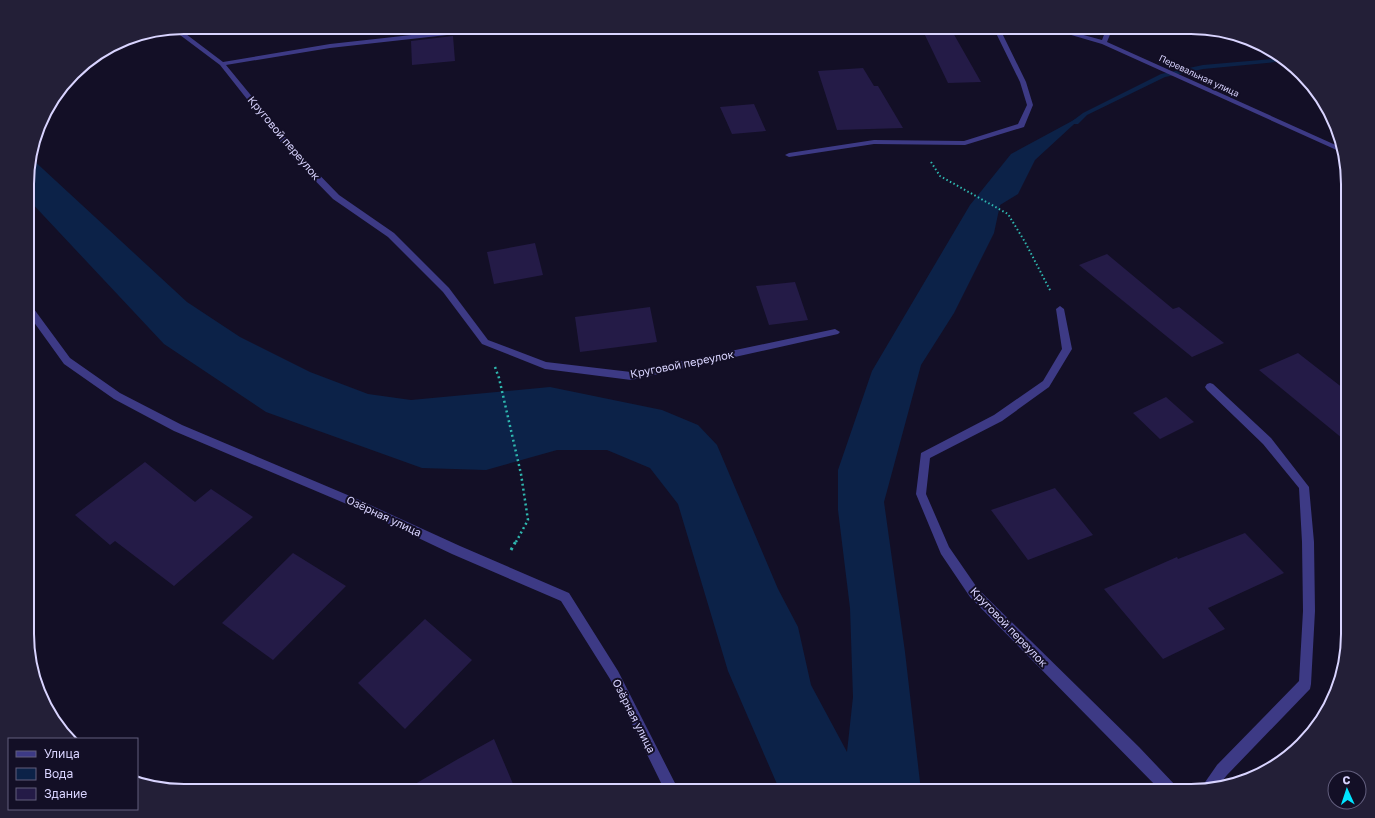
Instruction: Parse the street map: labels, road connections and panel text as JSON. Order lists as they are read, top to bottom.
{
  "streets": {
    "street": ["Перевальная улица", "Круговой переулок", "Озёрная улица"]
  },
  "legend": ["Улица", "Вода", "Здание"],
  "north": "top"
}
